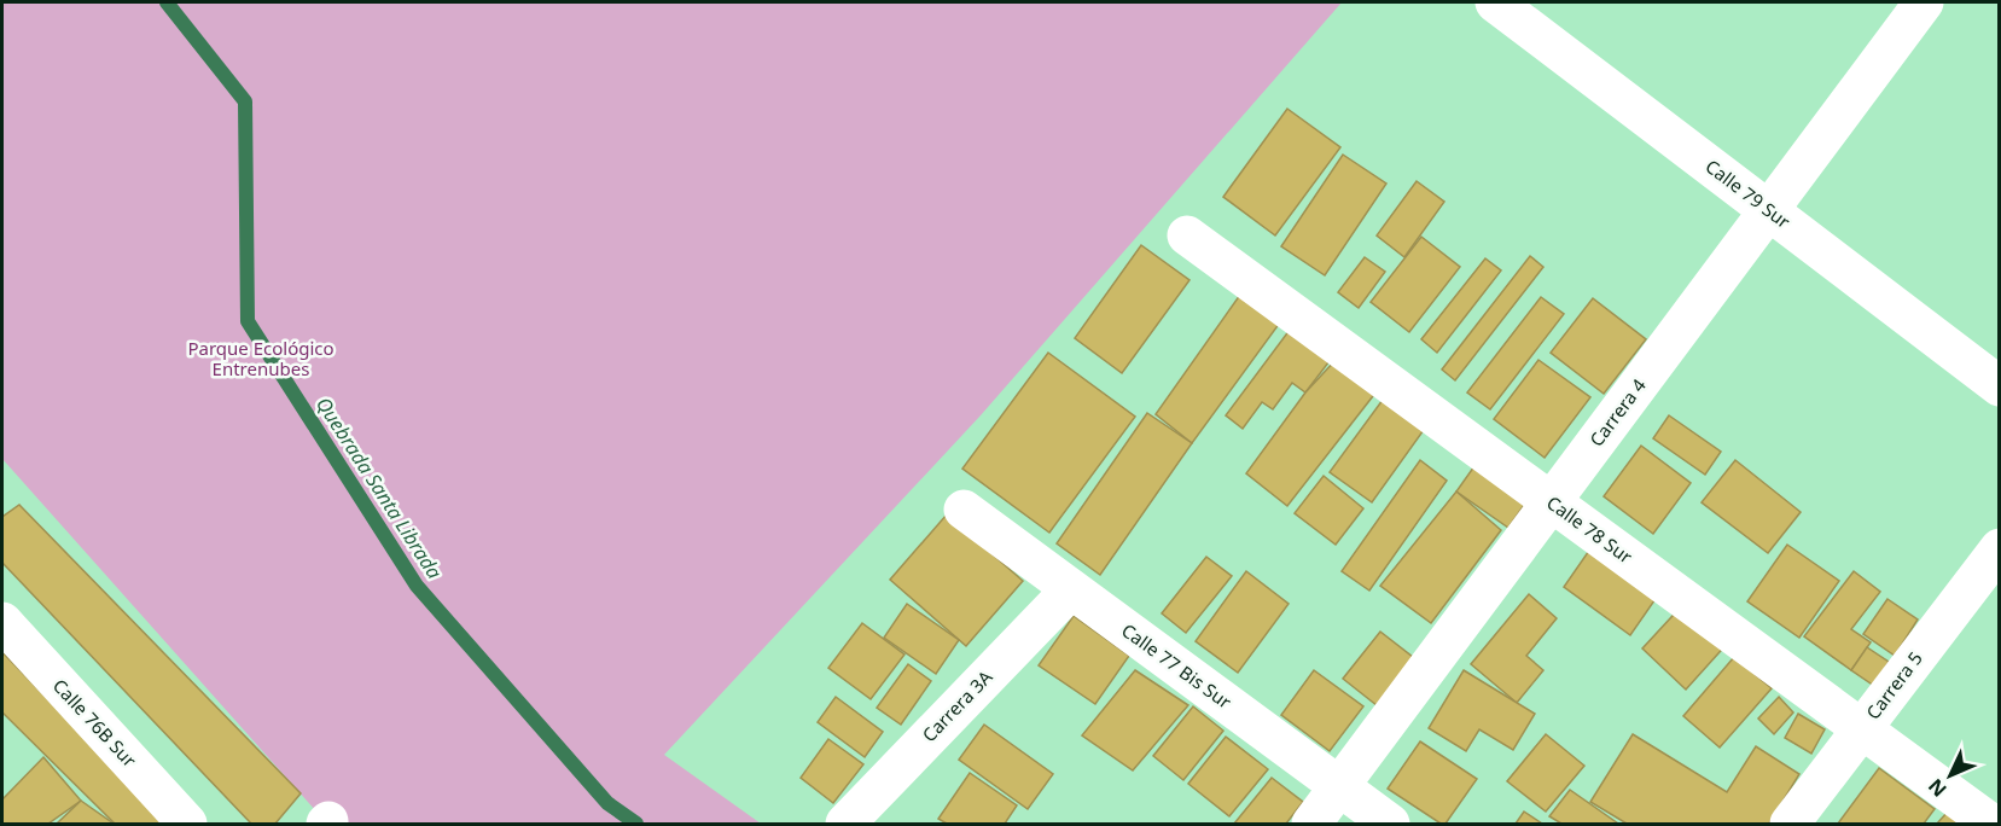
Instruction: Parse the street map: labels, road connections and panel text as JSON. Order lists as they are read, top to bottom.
{
  "streets": {
    "street": [
      "Calle 79 Sur",
      "Carrera 4",
      "Calle 78 Sur",
      "Calle 77 Bis Sur",
      "Carrera 5",
      "Carrera 3A",
      "Calle 76B Sur"
    ]
  },
  "crossings": [
    ["Calle 79 Sur", "Carrera 4"],
    ["Carrera 4", "Calle 78 Sur"],
    ["Carrera 4", "Calle 77 Bis Sur"],
    ["Calle 78 Sur", "Carrera 5"],
    ["Calle 77 Bis Sur", "Carrera 3A"]
  ],
  "water": ["Quebrada Santa Librada"],
  "parks": ["Parque Ecológico Entrenubes"],
  "north": "bottom left"
}
